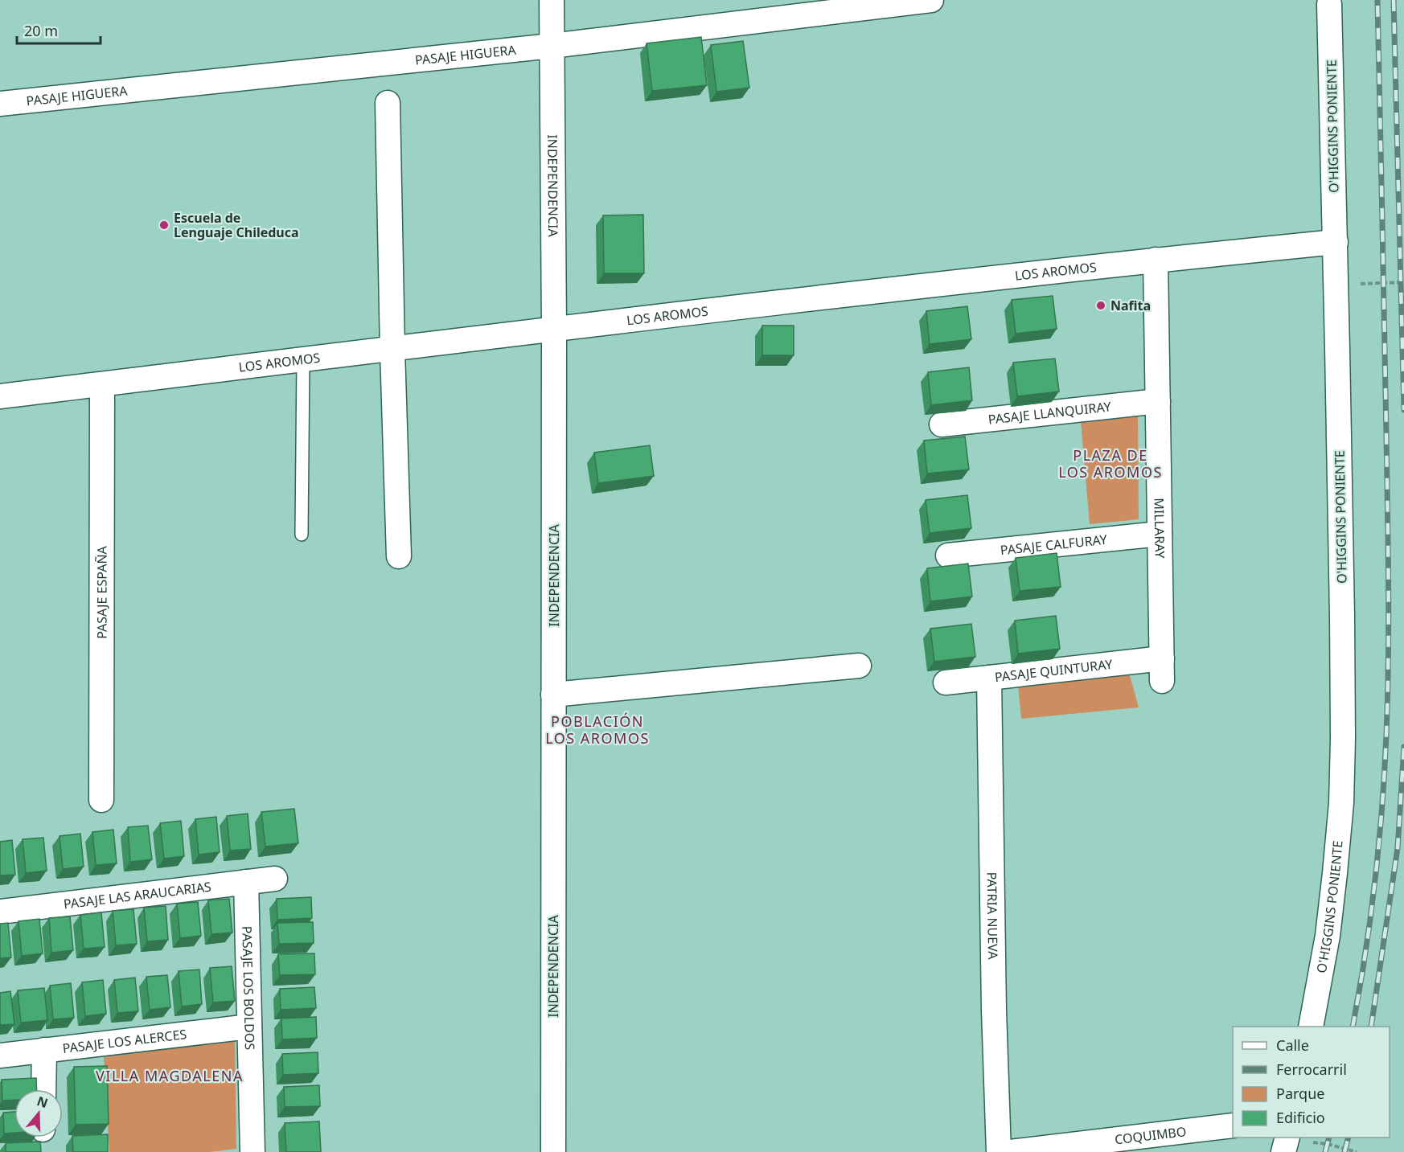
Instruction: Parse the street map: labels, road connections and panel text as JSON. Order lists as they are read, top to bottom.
{
  "streets": {
    "street": [
      "PASAJE HIGUERA",
      "O'HIGGINS PONIENTE",
      "INDEPENDENCIA",
      "LOS AROMOS",
      "PASAJE LLANQUIRAY",
      "MILLARAY",
      "PASAJE CALFURAY",
      "PASAJE ESPAÑA",
      "PASAJE QUINTURAY",
      "PASAJE LAS ARAUCARIAS",
      "PATRIA NUEVA",
      "PASAJE LOS BOLDOS",
      "PASAJE LOS ALERCES",
      "COQUIMBO"
    ]
  },
  "crossings": [
    ["PASAJE HIGUERA", "INDEPENDENCIA"],
    ["O'HIGGINS PONIENTE", "LOS AROMOS"],
    ["INDEPENDENCIA", "LOS AROMOS"],
    ["LOS AROMOS", "MILLARAY"],
    ["LOS AROMOS", "PASAJE ESPAÑA"],
    ["PASAJE LLANQUIRAY", "MILLARAY"],
    ["MILLARAY", "PASAJE CALFURAY"],
    ["MILLARAY", "PASAJE QUINTURAY"],
    ["PASAJE QUINTURAY", "PATRIA NUEVA"],
    ["PASAJE LAS ARAUCARIAS", "PASAJE LOS BOLDOS"],
    ["PASAJE LOS BOLDOS", "PASAJE LOS ALERCES"]
  ],
  "districts": ["PLAZA DE LOS AROMOS", "POBLACIÓN LOS AROMOS", "VILLA MAGDALENA"],
  "places": ["Escuela de Lenguaje Chileduca", "Nafita"],
  "legend": [
    "Calle",
    "Ferrocarril",
    "Parque",
    "Edificio"
  ],
  "scale_bar": "20 m",
  "north": "top"
}
